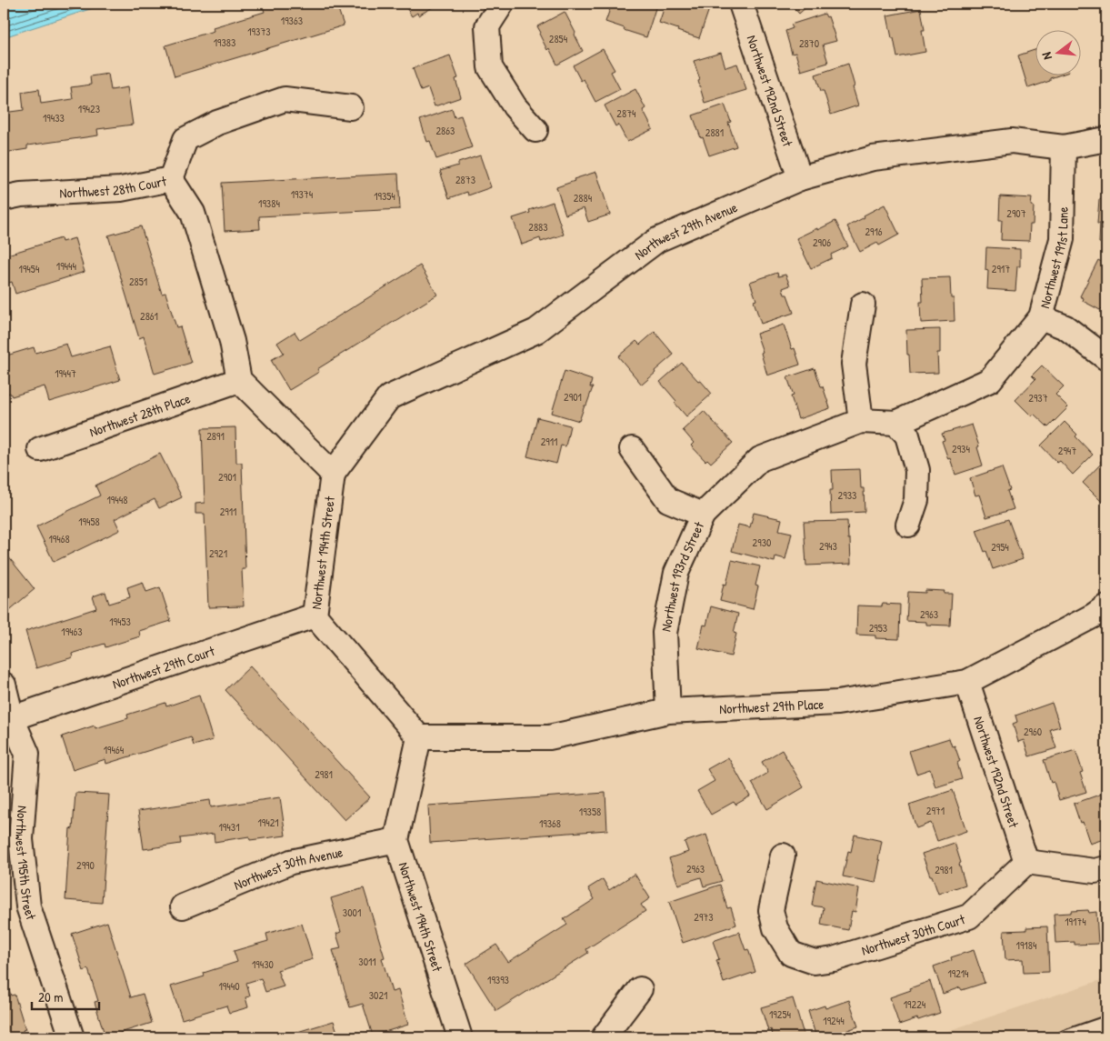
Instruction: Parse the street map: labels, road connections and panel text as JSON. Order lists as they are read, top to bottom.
{
  "streets": {
    "street": [
      "Northwest 192nd Street",
      "Northwest 28th Court",
      "Northwest 29th Avenue",
      "Northwest 191st Lane",
      "Northwest 28th Place",
      "Northwest 194th Street",
      "Northwest 193rd Street",
      "Northwest 29th Court",
      "Northwest 29th Place",
      "Northwest 195th Street",
      "Northwest 30th Avenue",
      "Northwest 30th Court"
    ]
  },
  "crossings": [
    ["Northwest 192nd Street", "Northwest 29th Avenue"],
    ["Northwest 192nd Street", "Northwest 29th Place"],
    ["Northwest 192nd Street", "Northwest 30th Court"],
    ["Northwest 29th Avenue", "Northwest 191st Lane"],
    ["Northwest 29th Avenue", "Northwest 194th Street"],
    ["Northwest 194th Street", "Northwest 29th Court"],
    ["Northwest 194th Street", "Northwest 29th Place"],
    ["Northwest 194th Street", "Northwest 30th Avenue"],
    ["Northwest 193rd Street", "Northwest 29th Place"],
    ["Northwest 29th Court", "Northwest 195th Street"]
  ],
  "house_numbers": [
    "19363",
    "19373",
    "2854",
    "19383",
    "2870",
    "19423",
    "2874",
    "19433",
    "2863",
    "2881",
    "2873",
    "19374",
    "19354",
    "2884",
    "19384",
    "2907",
    "2883",
    "2916",
    "2906",
    "19444",
    "19454",
    "2917",
    "2851",
    "2861",
    "19447",
    "2901",
    "2937",
    "2891",
    "2911",
    "2934",
    "2947",
    "2901",
    "2933",
    "19448",
    "2911",
    "19458",
    "19468",
    "2930",
    "2943",
    "2954",
    "2921",
    "2963",
    "19453",
    "2953",
    "19463",
    "2960",
    "19464",
    "2981",
    "2971",
    "19358",
    "19421",
    "19368",
    "19431",
    "2990",
    "2963",
    "2981",
    "3001",
    "2973",
    "19174",
    "19184",
    "3011",
    "19430",
    "19214",
    "19393",
    "19440",
    "3021",
    "19224",
    "19254",
    "19244"
  ],
  "scale_bar": "20 m",
  "north": "left"
}
